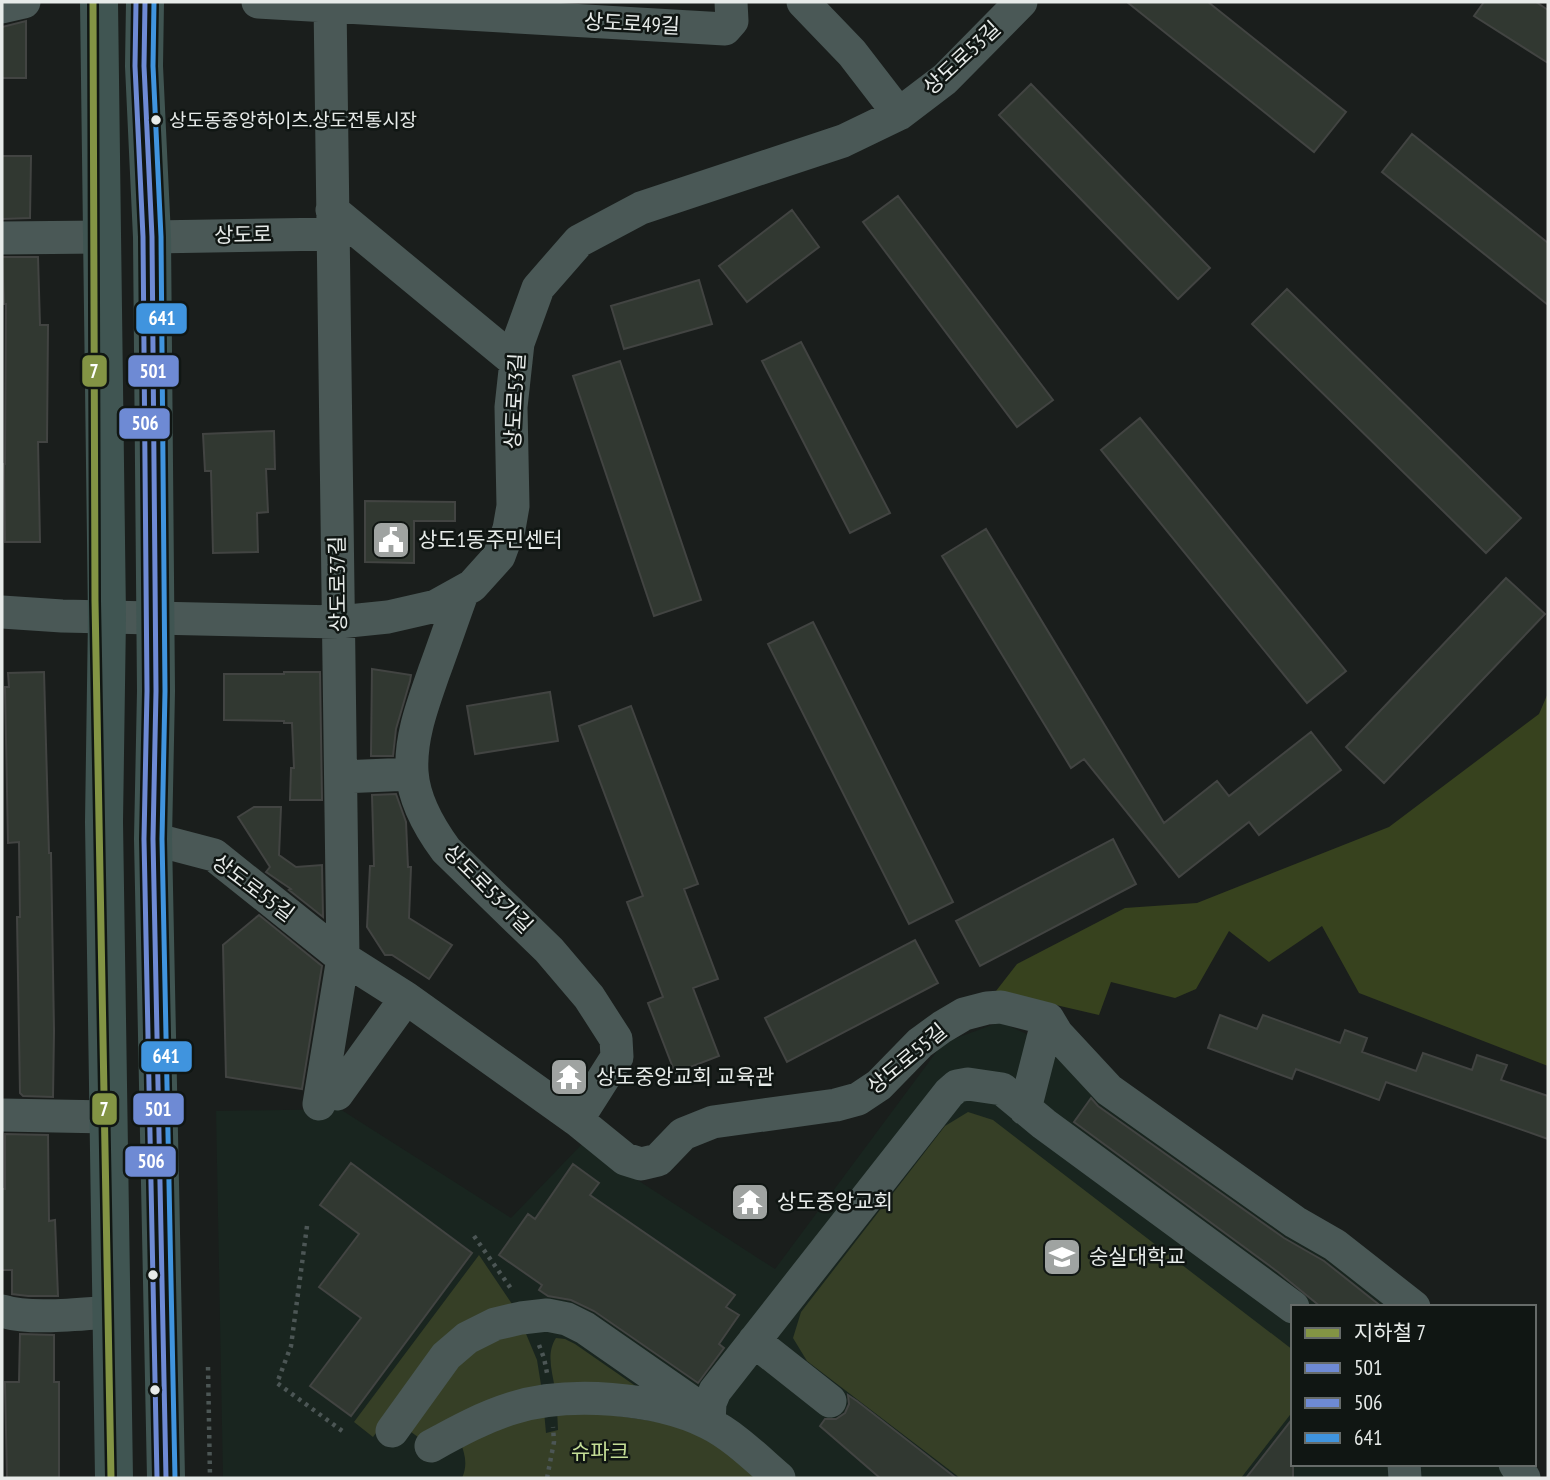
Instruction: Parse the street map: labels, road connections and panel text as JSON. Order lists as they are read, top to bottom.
{
  "streets": {
    "street": [
      "상도로49길",
      "상도로53길",
      "상도로",
      "상도로37길",
      "상도로55길",
      "상도로53가길"
    ]
  },
  "crossings": [
    ["상도로49길", "상도로37길"],
    ["상도로53길", "상도로37길"],
    ["상도로53길", "상도로53가길"],
    ["상도로", "상도로37길"],
    ["상도로37길", "상도로55길"],
    ["상도로55길", "상도로53가길"]
  ],
  "parks": ["슈파크"],
  "places": {
    "other": ["상도동중앙하이츠.상도전통시장"],
    "public building": ["상도1동주민센터"],
    "temple": ["상도중앙교회 교육관", "상도중앙교회"],
    "school or university": ["숭실대학교"]
  },
  "lines": [
    "metro line 7",
    "transit line 501",
    "transit line 506",
    "transit line 641"
  ],
  "legend": [
    "지하철 7",
    "501",
    "506",
    "641"
  ]
}
